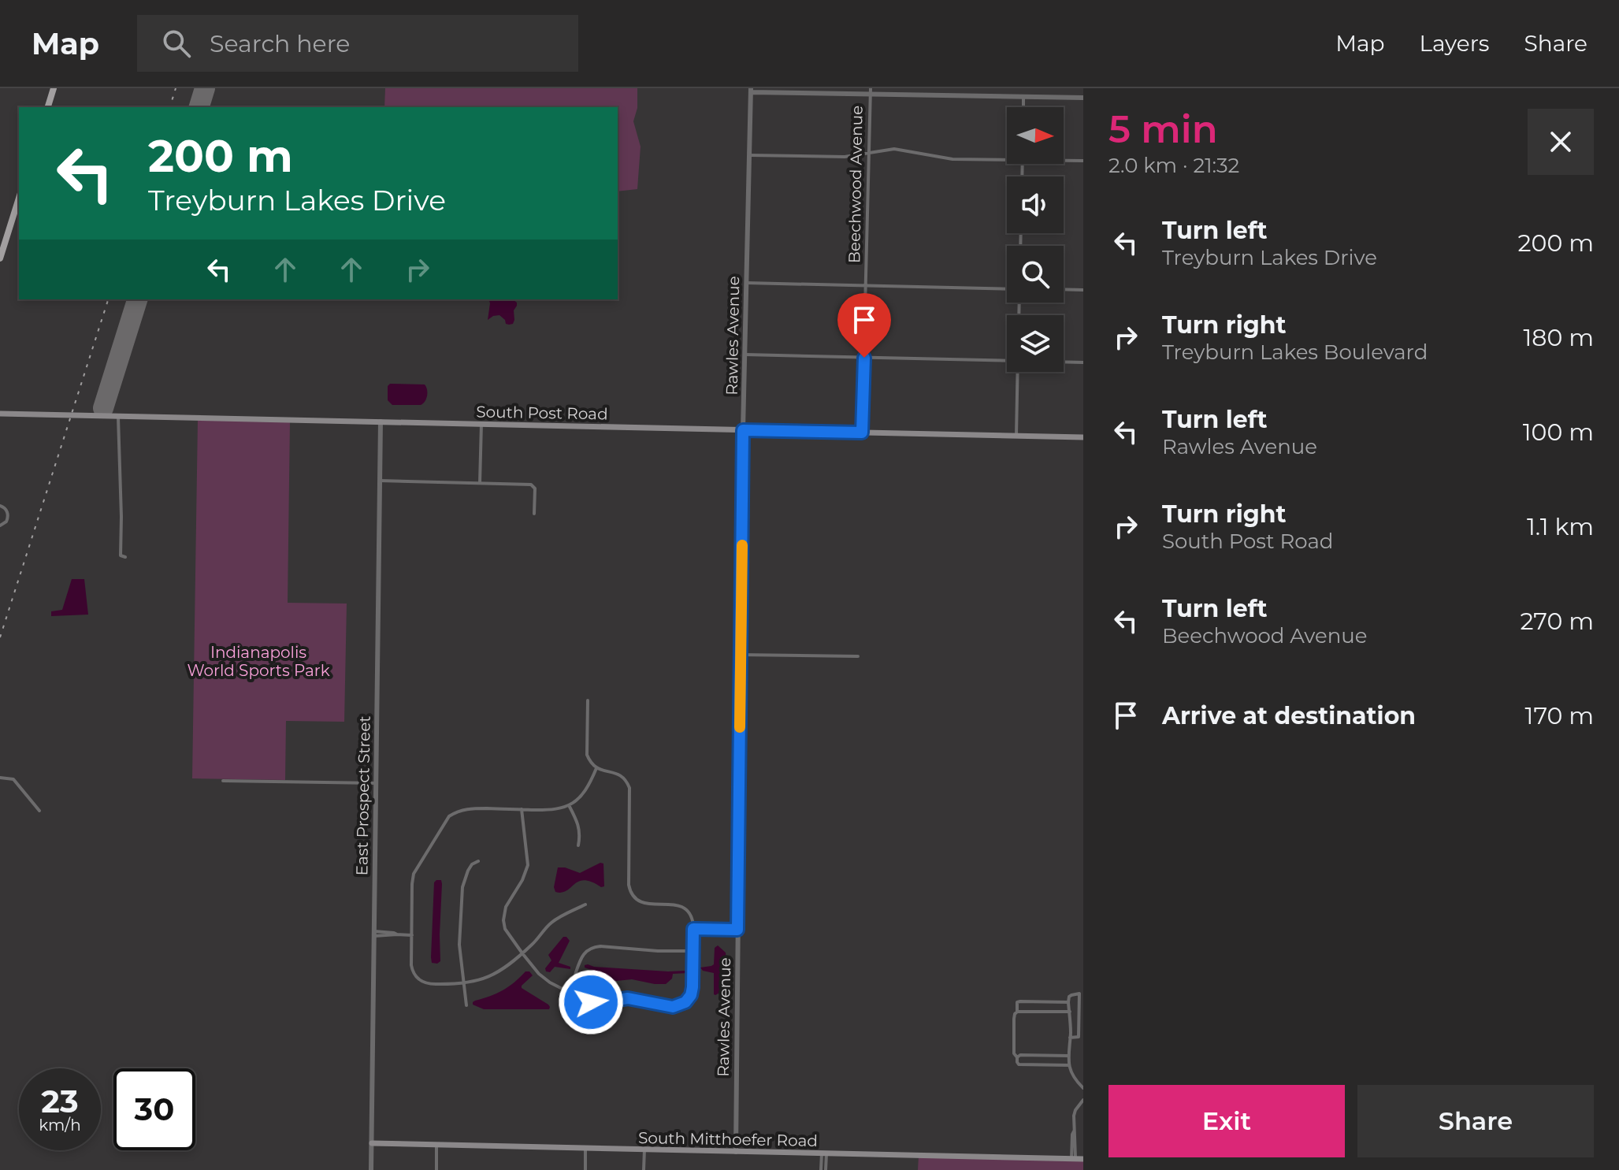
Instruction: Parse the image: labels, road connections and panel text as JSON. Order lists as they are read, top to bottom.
{
  "streets": {
    "main road": ["South Post Road", "South Mitthoefer Road"],
    "street": ["Beechwood Avenue", "Rawles Avenue", "East Prospect Street"]
  },
  "crossings": [
    ["Beechwood Avenue", "South Post Road"],
    ["Rawles Avenue", "South Post Road"],
    ["Rawles Avenue", "South Mitthoefer Road"],
    ["South Post Road", "East Prospect Street"],
    ["East Prospect Street", "South Mitthoefer Road"]
  ],
  "parks": ["Indianapolis World Sports Park"],
  "north": "right",
  "page": {
    "header": "Map",
    "search": "Search here",
    "nav": ["Map", "Layers", "Share"],
    "heading": ["5 min", "2.0 km · 21:32"],
    "turn": ["200 m", "Treyburn Lakes Drive"],
    "list": [
      {
        "name": "Turn left",
        "note": "Treyburn Lakes Drive",
        "value": "200 m"
      },
      {
        "name": "Turn right",
        "note": "Treyburn Lakes Boulevard",
        "value": "180 m"
      },
      {
        "name": "Turn left",
        "note": "Rawles Avenue",
        "value": "100 m"
      },
      {
        "name": "Turn right",
        "note": "South Post Road",
        "value": "1.1 km"
      },
      {
        "name": "Turn left",
        "note": "Beechwood Avenue",
        "value": "270 m"
      },
      {
        "name": "Arrive at destination",
        "value": "170 m"
      }
    ],
    "speed": "23 km/h",
    "limit": "30",
    "buttons": ["Exit", "Share"]
  }
}
